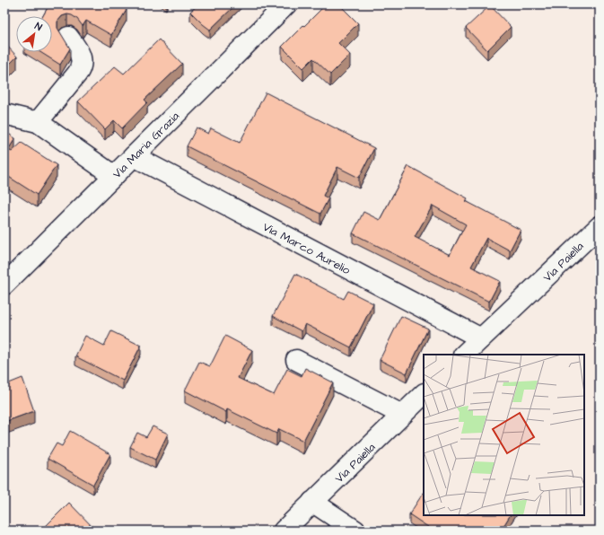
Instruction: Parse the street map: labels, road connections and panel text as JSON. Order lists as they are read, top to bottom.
{
  "streets": {
    "street": ["Via Maria Grazia", "Via Marco Aurelio", "Via Paiella"]
  },
  "crossings": [
    ["Via Maria Grazia", "Via Marco Aurelio"],
    ["Via Marco Aurelio", "Via Paiella"]
  ],
  "north": "top right"
}
